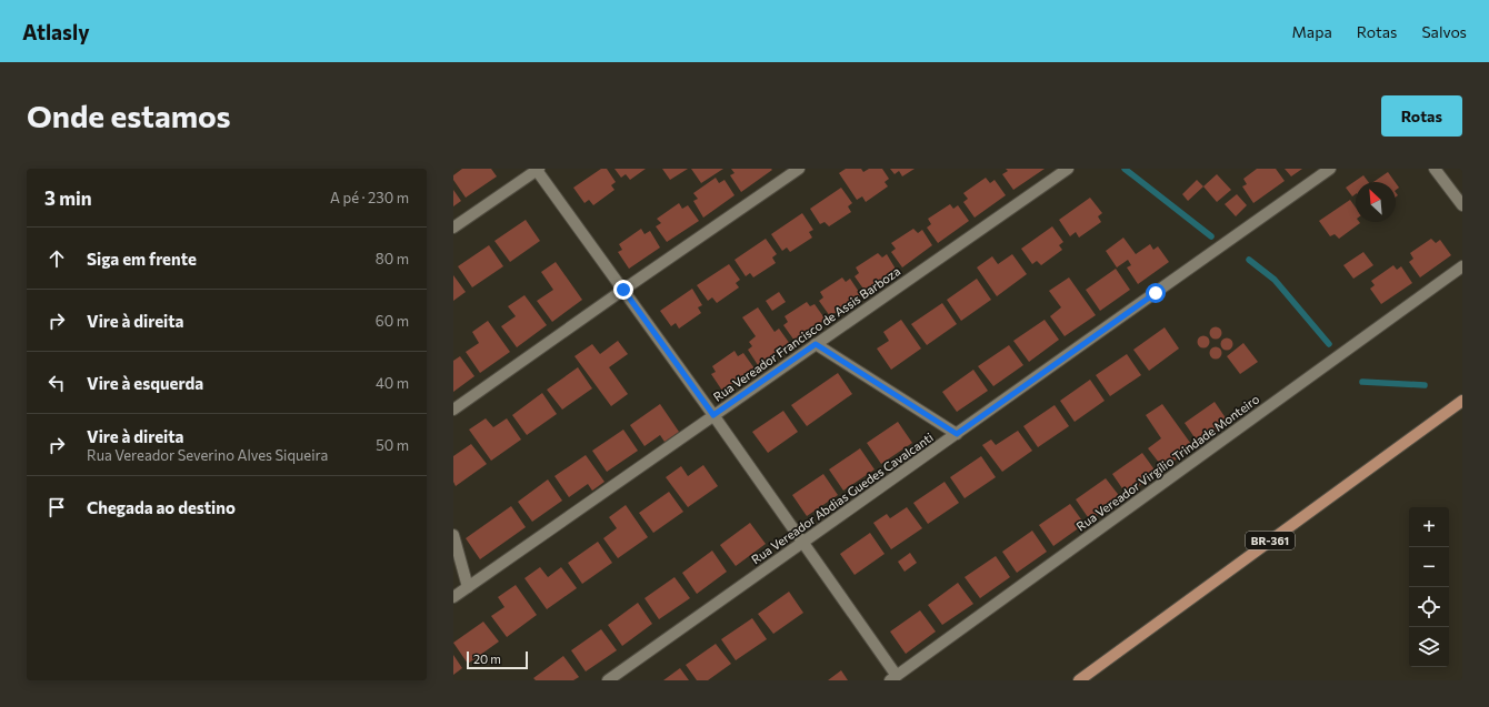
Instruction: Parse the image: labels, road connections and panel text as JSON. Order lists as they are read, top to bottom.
{
  "streets": {
    "main road": ["BR-361"],
    "street": ["Rua Vereador Francisco de Assis Barboza", "Rua Vereador Virgílio Trindade Monteiro", "Rua Vereador Abdias Guedes Cavalcanti"]
  },
  "scale_bar": "20 m",
  "north": "top left",
  "page": {
    "header": "Atlasly",
    "nav": ["Mapa", "Rotas", "Salvos"],
    "buttons": "Rotas",
    "title": "Onde estamos",
    "heading": ["3 min", "A pé · 230 m"],
    "list": [
      ["Siga em frente", "80 m"],
      ["Vire à direita", "60 m"],
      ["Vire à esquerda", "40 m"],
      ["Vire à direita", "Rua Vereador Severino Alves Siqueira", "50 m"],
      "Chegada ao destino"
    ],
    "map_buttons": ["+", "−"],
    "scale": "20 m"
  }
}
